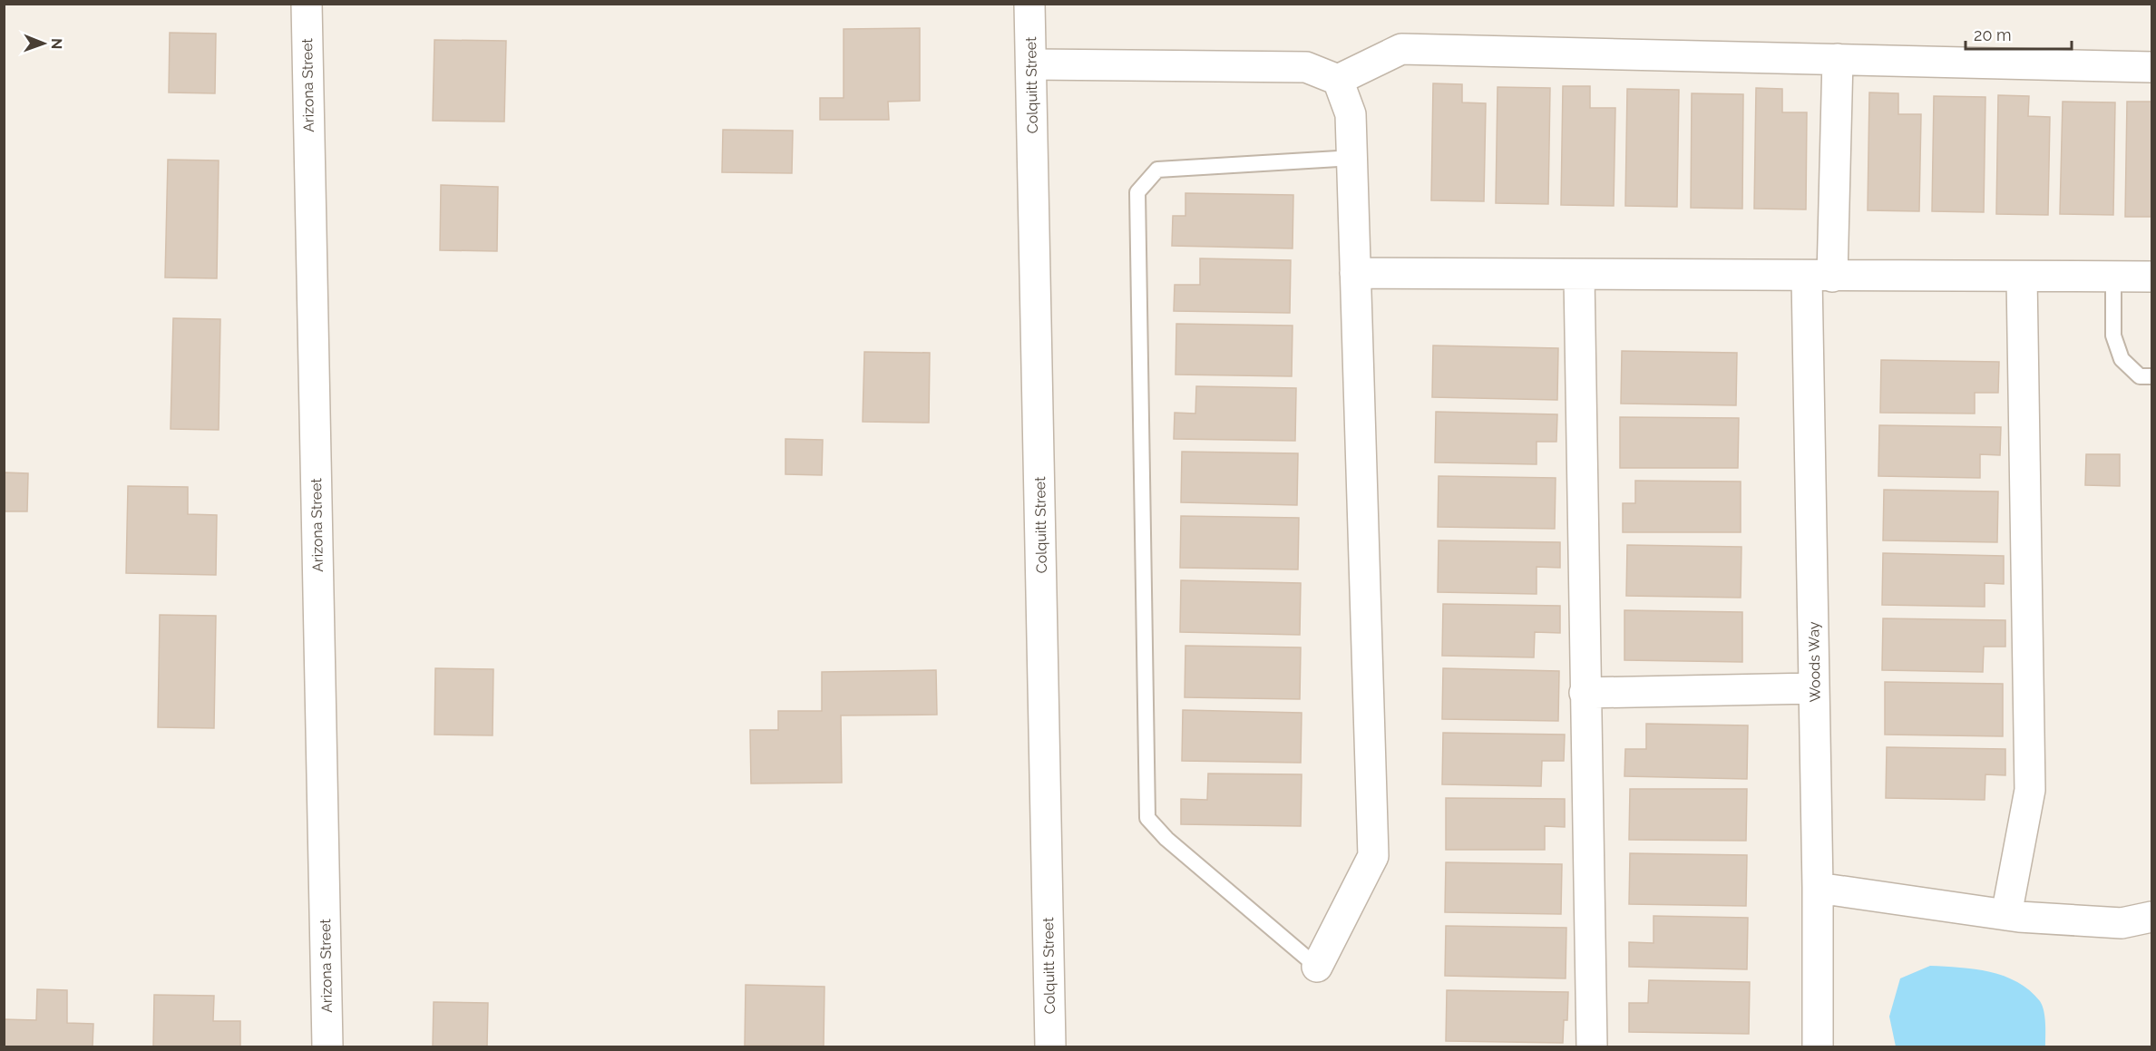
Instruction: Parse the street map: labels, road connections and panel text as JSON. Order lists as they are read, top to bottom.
{
  "streets": {
    "street": ["Arizona Street", "Colquitt Street", "Woods Way"]
  },
  "scale_bar": "20 m",
  "north": "right"
}
